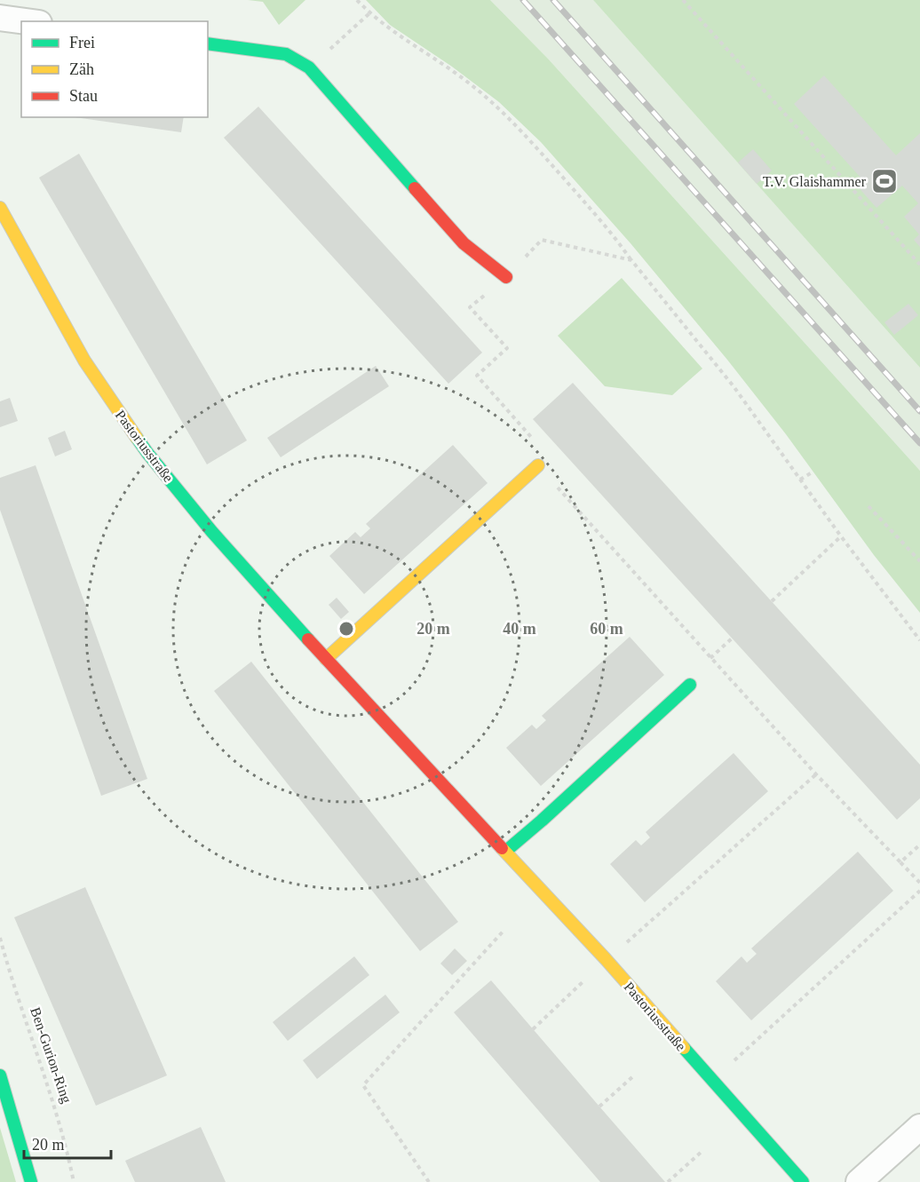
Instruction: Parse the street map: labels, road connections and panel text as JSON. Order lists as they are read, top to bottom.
{
  "streets": {
    "street": ["Pastoriusstraße"],
    "path": ["Ben-Gurion-Ring"]
  },
  "places": {
    "sports": ["T.V. Glaishammer"]
  },
  "legend": ["Frei", "Zäh", "Stau"],
  "scale_bar": "20 m",
  "rings": ["20 m", "40 m", "60 m"]
}
